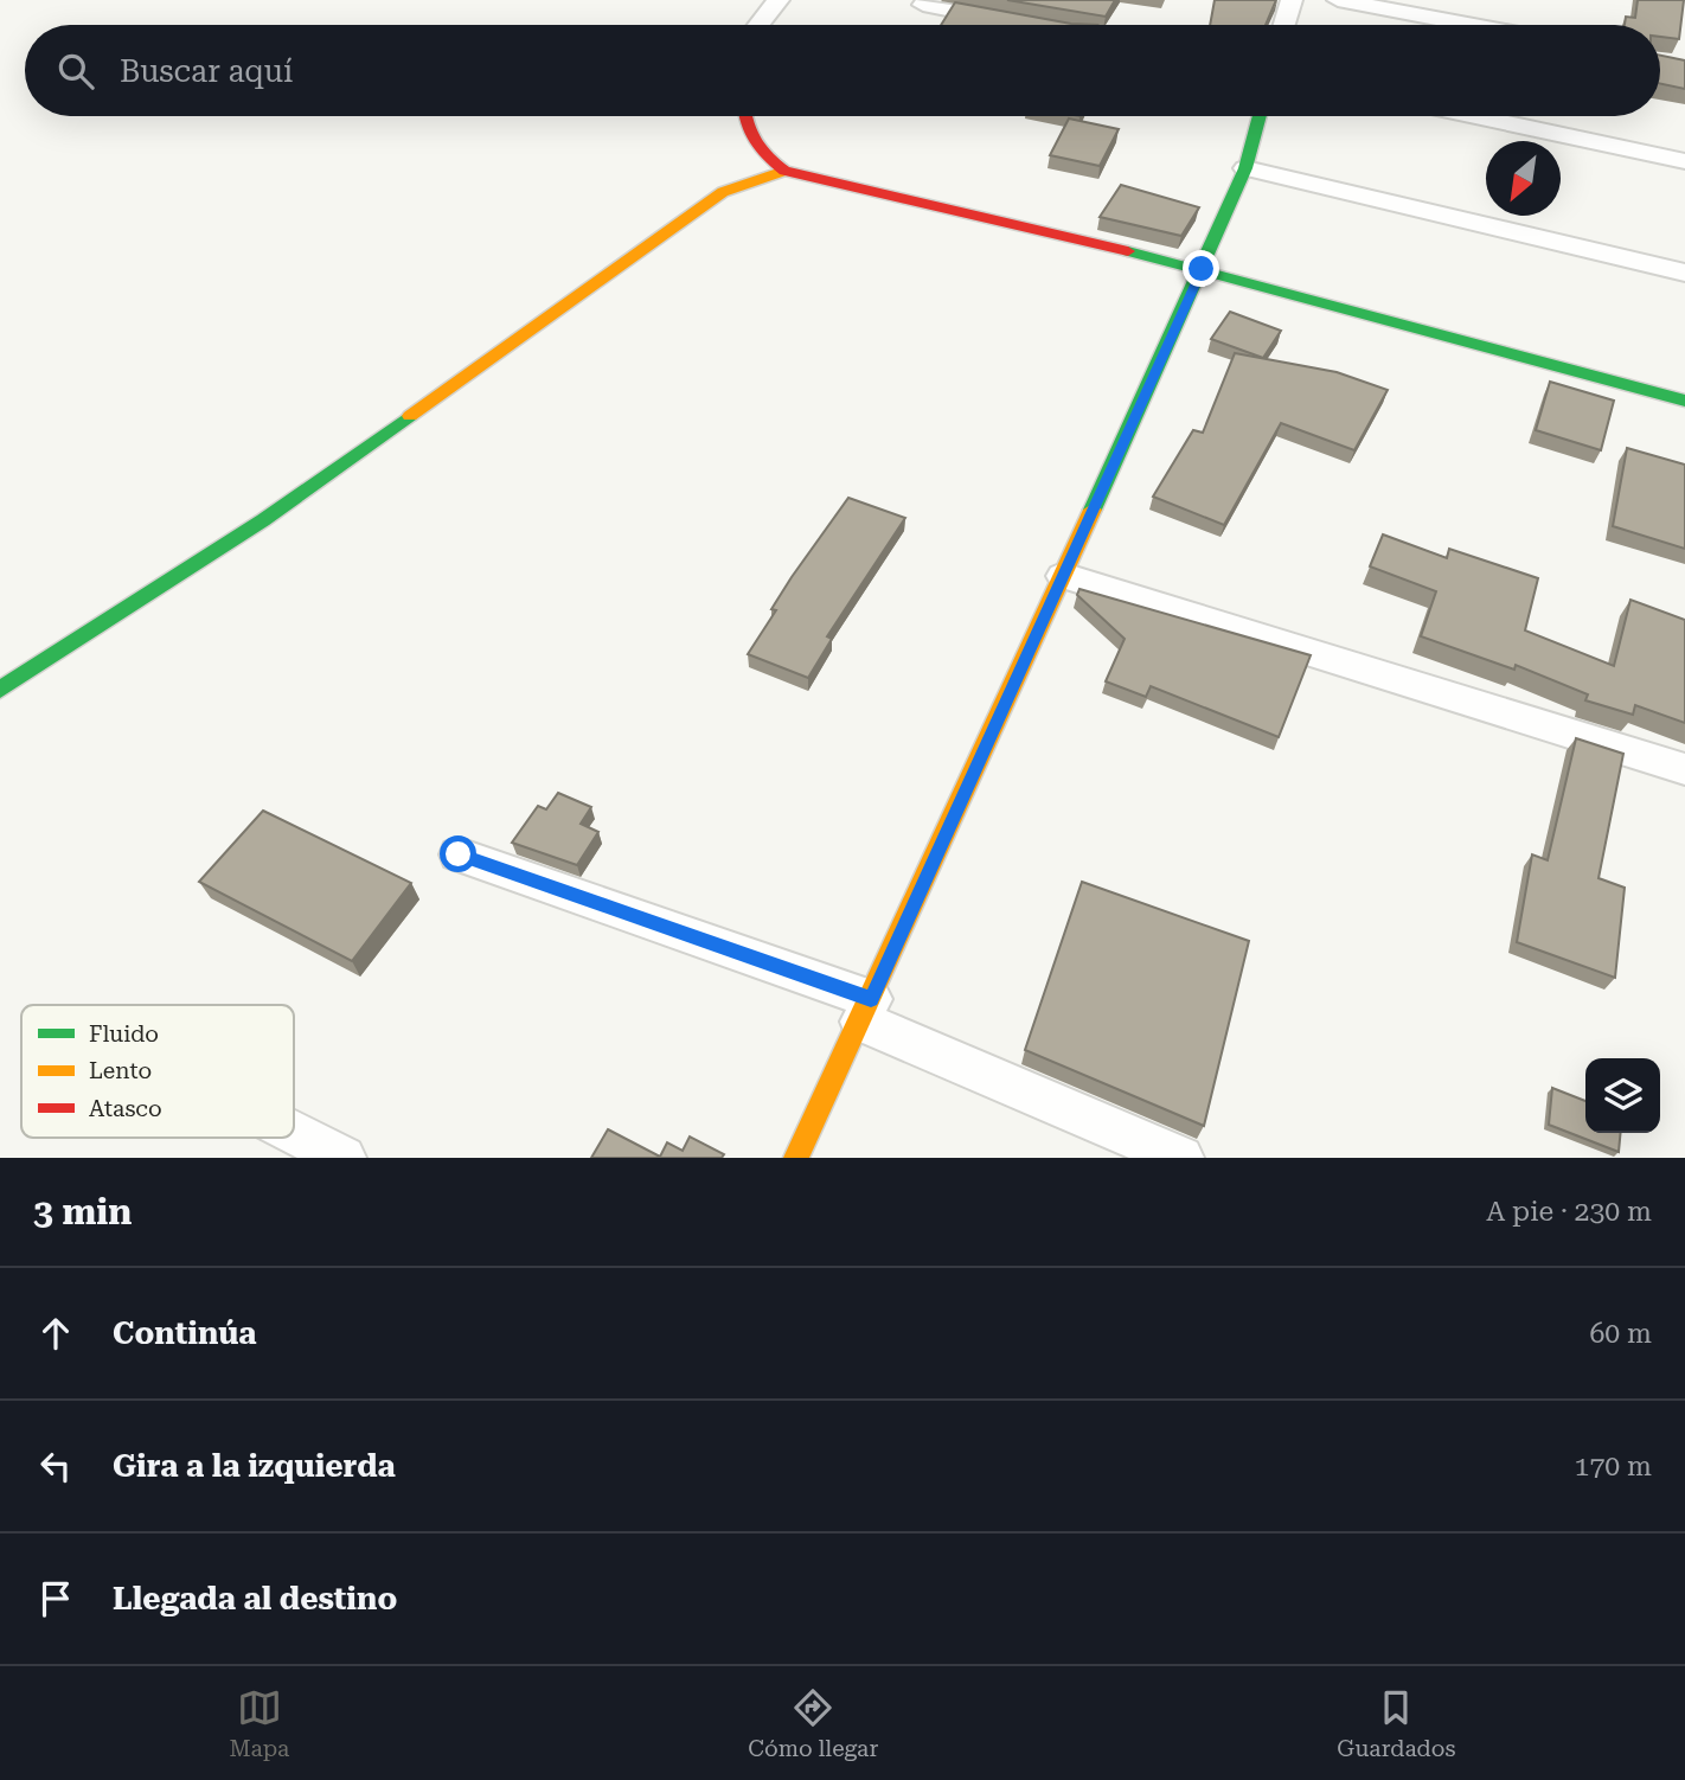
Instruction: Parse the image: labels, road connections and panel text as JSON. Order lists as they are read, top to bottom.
{
  "legend": ["Fluido", "Lento", "Atasco"],
  "north": "bottom left",
  "page": {
    "search": "Buscar aquí",
    "heading": ["3 min", "A pie · 230 m"],
    "list": [
      ["Continúa", "60 m"],
      ["Gira a la izquierda", "170 m"],
      "Llegada al destino"
    ],
    "nav": ["Mapa", "Cómo llegar", "Guardados"]
  }
}
